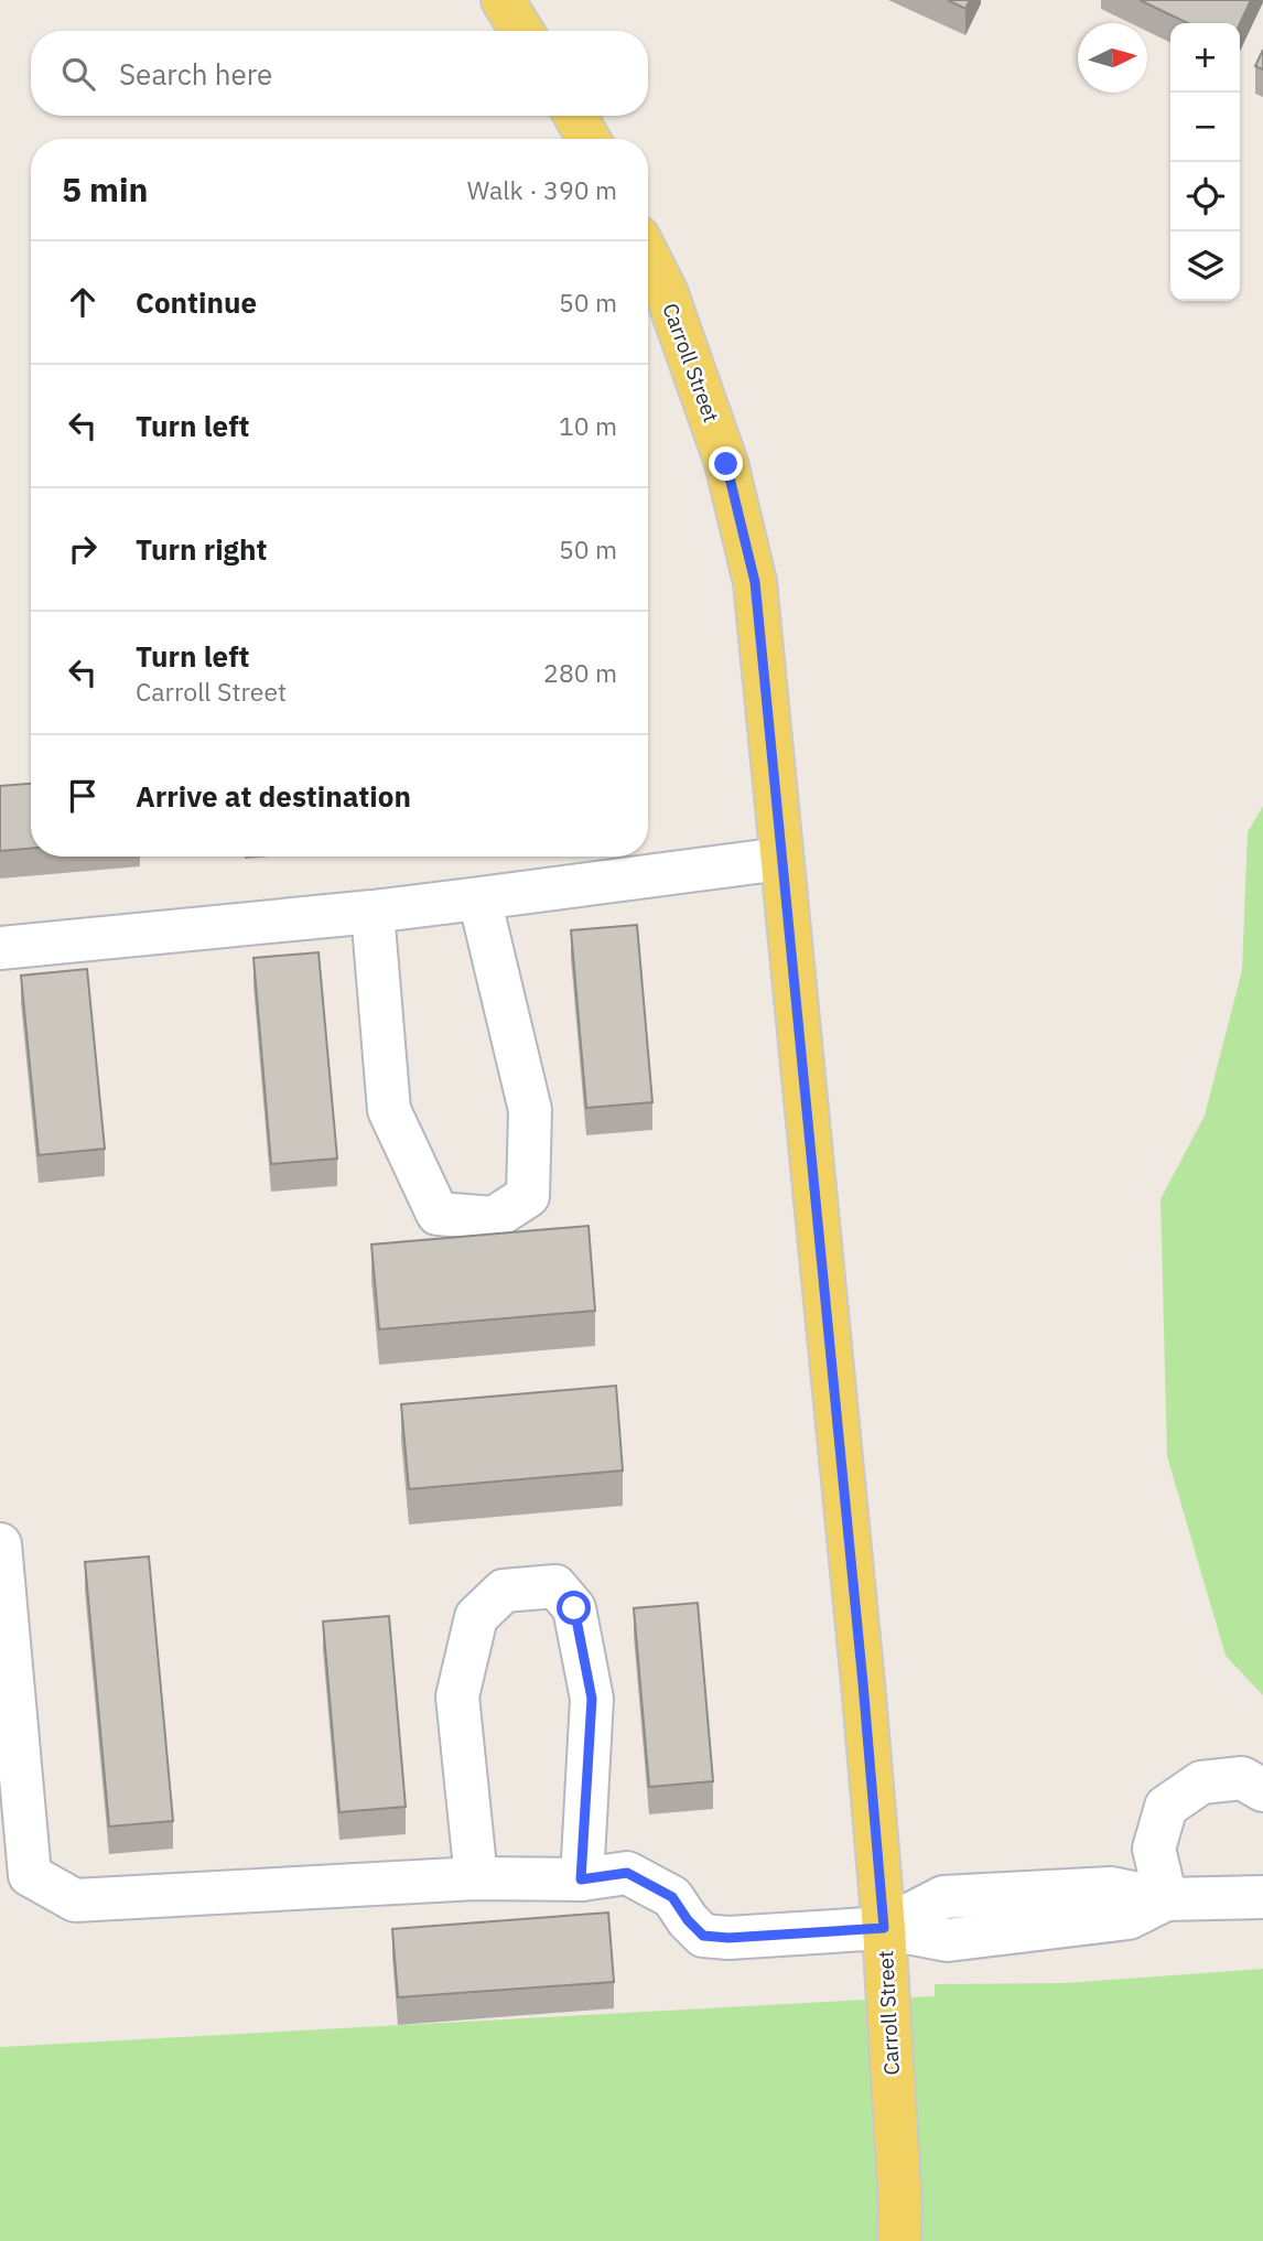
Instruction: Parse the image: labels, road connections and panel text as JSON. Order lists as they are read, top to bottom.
{
  "streets": {
    "main road": ["Carroll Street"]
  },
  "north": "right",
  "page": {
    "map_buttons": ["+", "−"],
    "search": "Search here",
    "heading": ["5 min", "Walk · 390 m"],
    "list": [
      ["Continue", "50 m"],
      ["Turn left", "10 m"],
      ["Turn right", "50 m"],
      ["Turn left", "Carroll Street", "280 m"],
      "Arrive at destination"
    ]
  }
}
